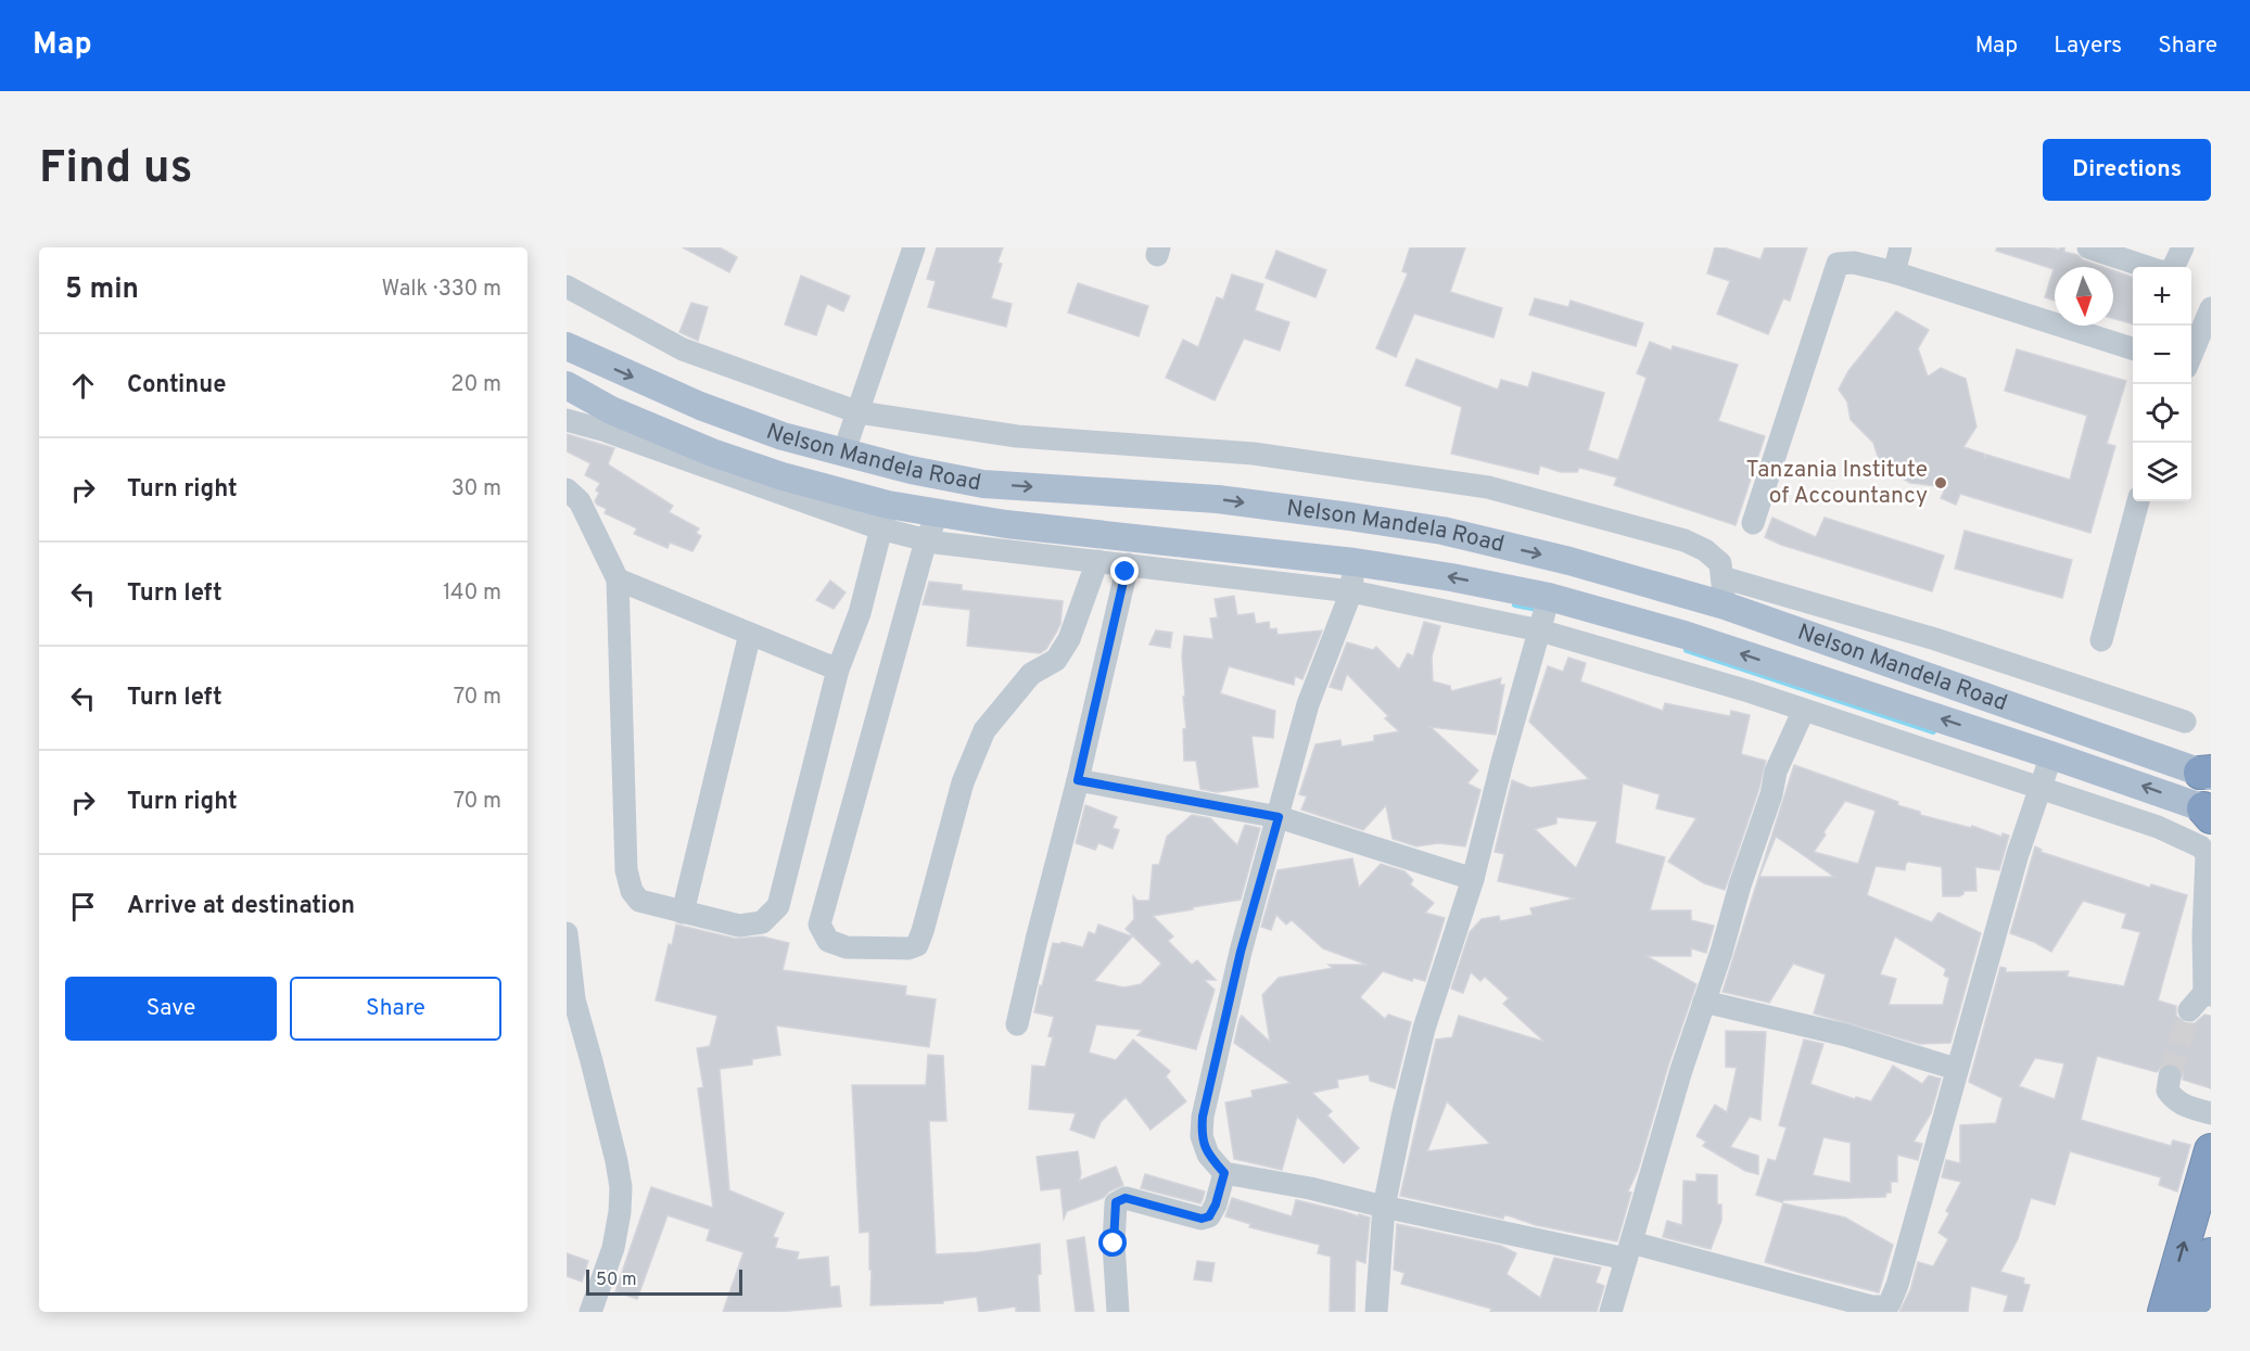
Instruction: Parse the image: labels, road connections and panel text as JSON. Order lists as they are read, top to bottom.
{
  "streets": {
    "main road": ["Nelson Mandela Road"]
  },
  "places": ["Tanzania Institute of Accountancy"],
  "scale_bar": "50 m",
  "north": "bottom",
  "page": {
    "header": "Map",
    "nav": ["Map", "Layers", "Share"],
    "buttons": [
      "Directions",
      ["Save", "Share"]
    ],
    "title": "Find us",
    "heading": ["5 min", "Walk · 330 m"],
    "map_buttons": ["+", "−"],
    "list": [
      ["Continue", "20 m"],
      ["Turn right", "30 m"],
      ["Turn left", "140 m"],
      ["Turn left", "70 m"],
      ["Turn right", "70 m"],
      "Arrive at destination"
    ],
    "scale": "50 m"
  }
}
